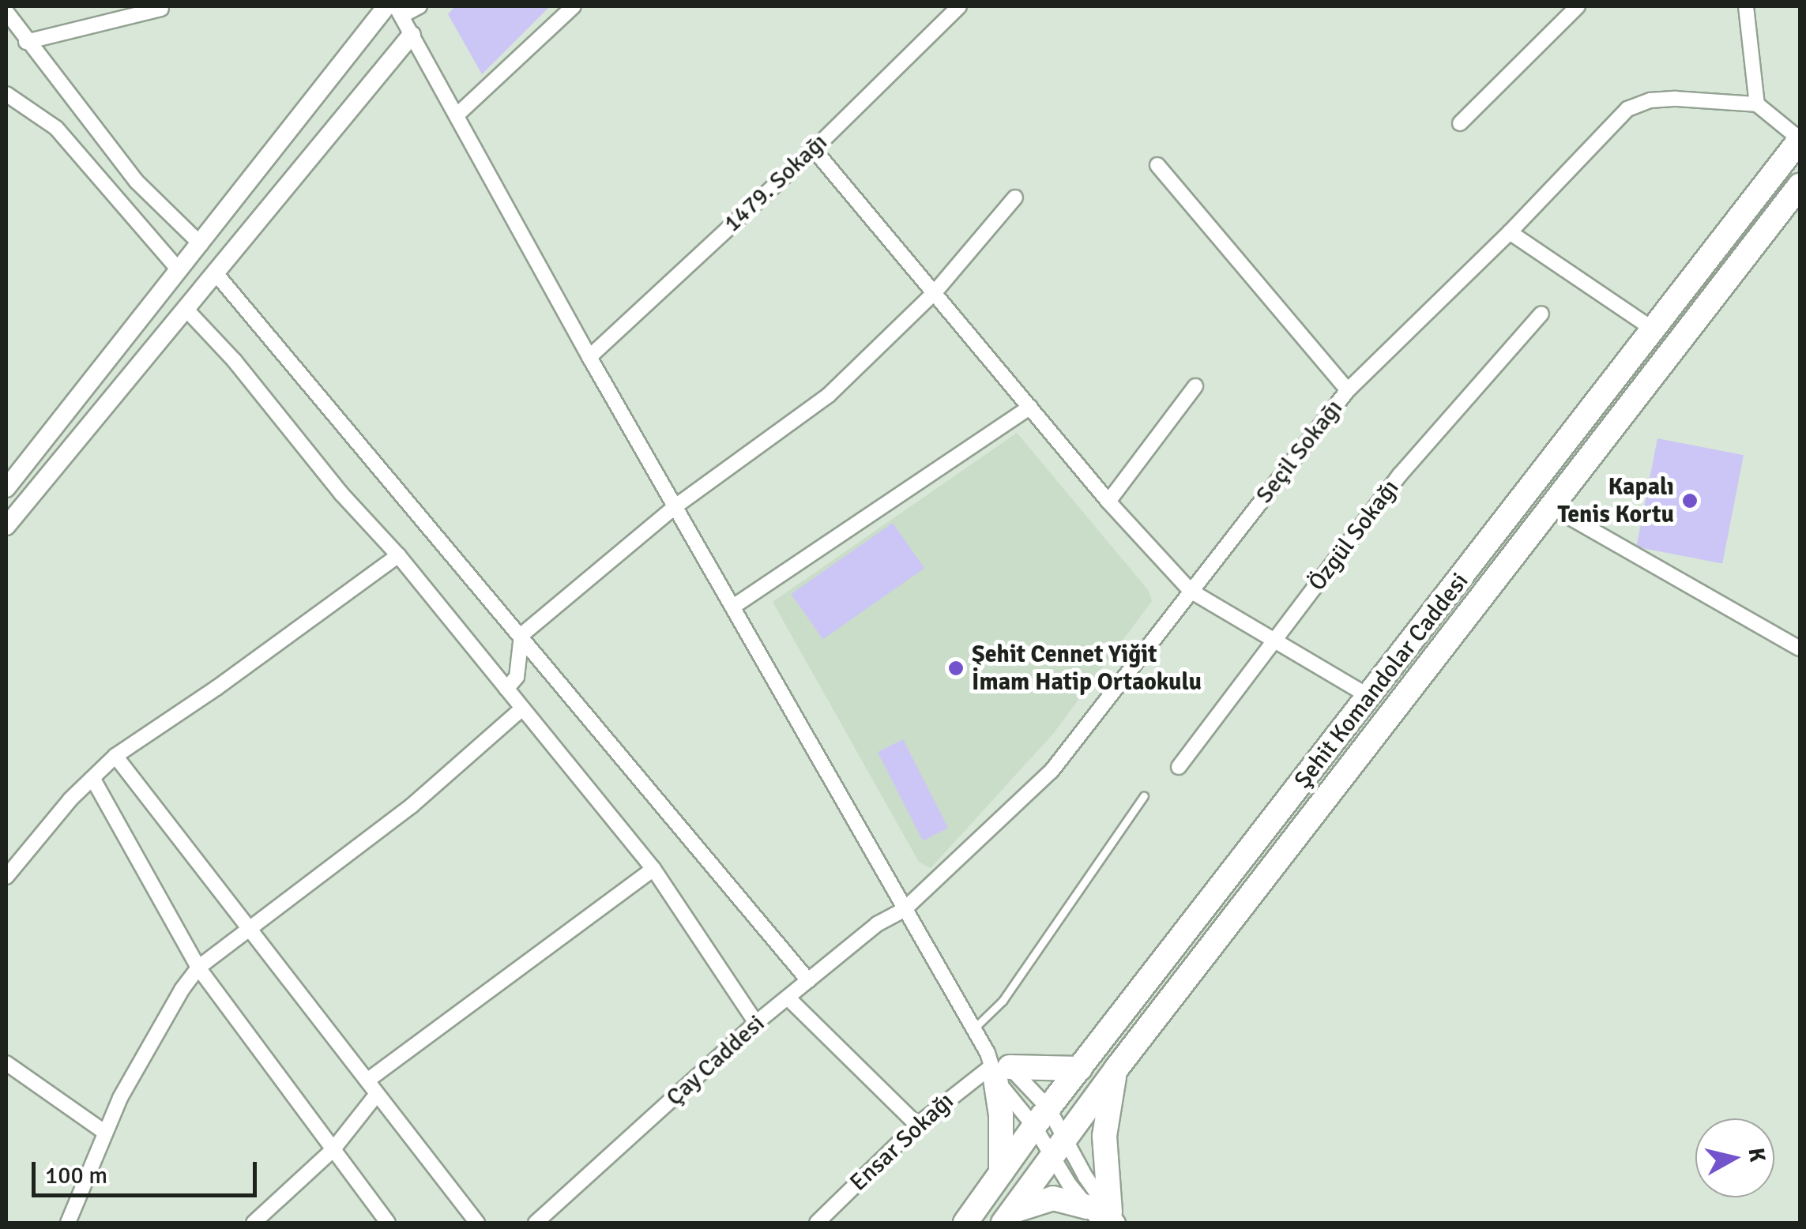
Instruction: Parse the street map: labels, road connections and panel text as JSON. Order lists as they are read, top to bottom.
{
  "streets": {
    "main road": ["Şehit Komandolar Caddesi"],
    "street": [
      "1479. Sokağı",
      "Seçil Sokağı",
      "Özgül Sokağı",
      "Çay Caddesi",
      "Ensar Sokağı"
    ]
  },
  "crossings": [
    ["Seçil Sokağı", "Çay Caddesi"]
  ],
  "places": ["Kapalı Tenis Kortu", "Şehit Cennet Yiğit İmam Hatip Ortaokulu"],
  "scale_bar": "100 m",
  "north": "right"
}
